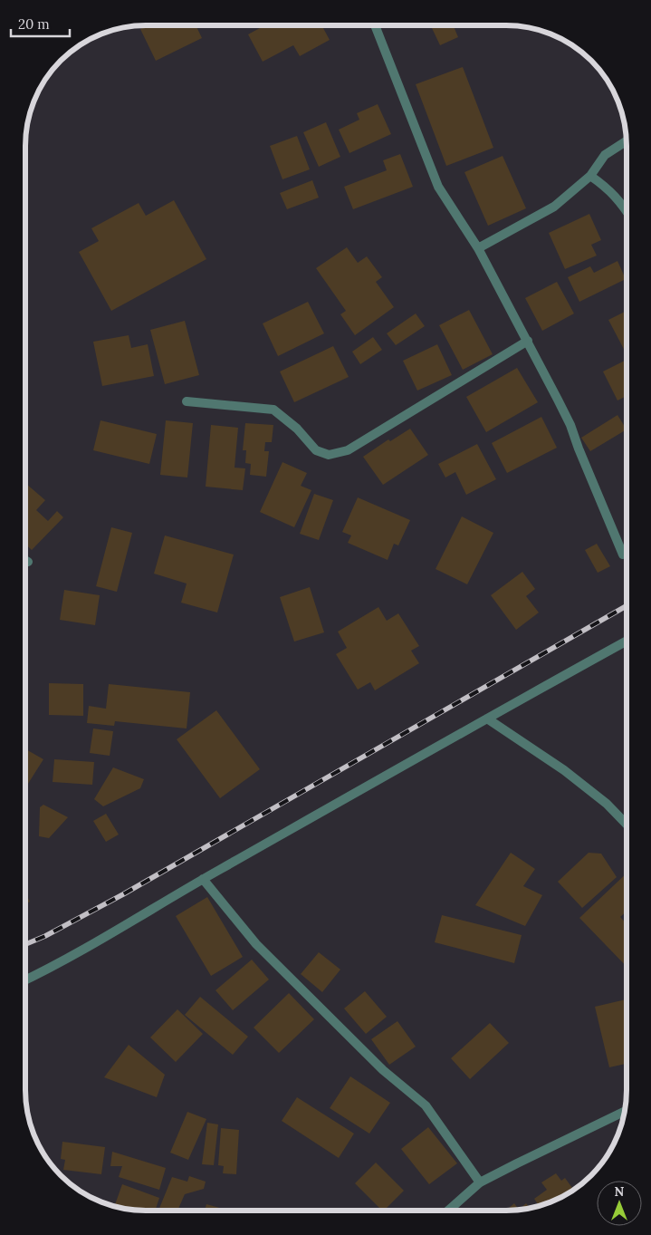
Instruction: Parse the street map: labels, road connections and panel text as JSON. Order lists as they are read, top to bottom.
{
  "scale_bar": "20 m",
  "north": "top"
}
